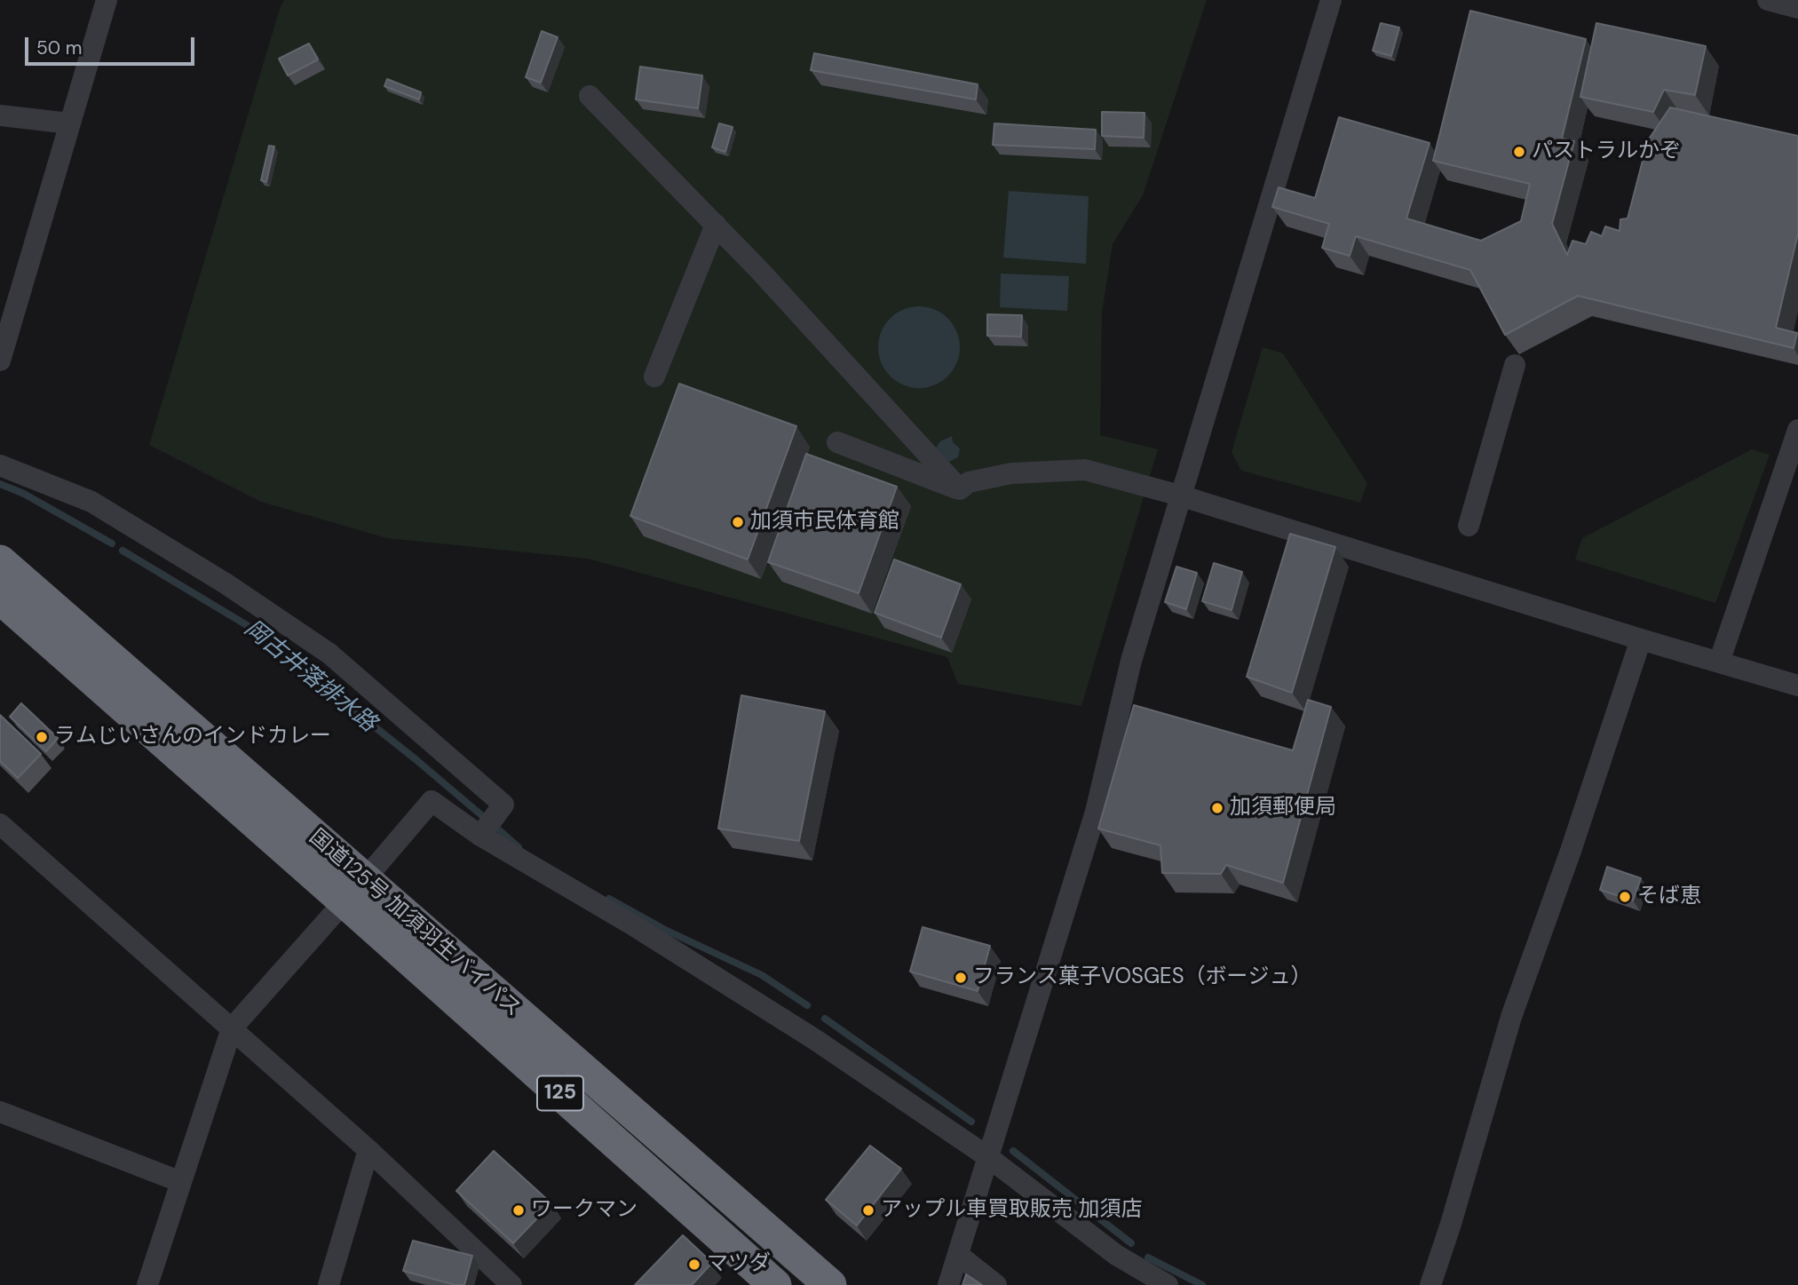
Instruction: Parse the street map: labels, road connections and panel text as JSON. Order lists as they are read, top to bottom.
{
  "streets": {
    "highway": ["国道125号 加須羽生バイパス", "125"]
  },
  "water": ["岡古井落排水路"],
  "places": [
    "パストラルかぞ",
    "加須市民体育館",
    "ラムじいさんのインドカレー",
    "加須郵便局",
    "そば恵",
    "フランス菓子VOSGES（ボージュ）",
    "ワークマン",
    "アップル車買取販売 加須店",
    "マツダ"
  ],
  "scale_bar": "50 m"
}
